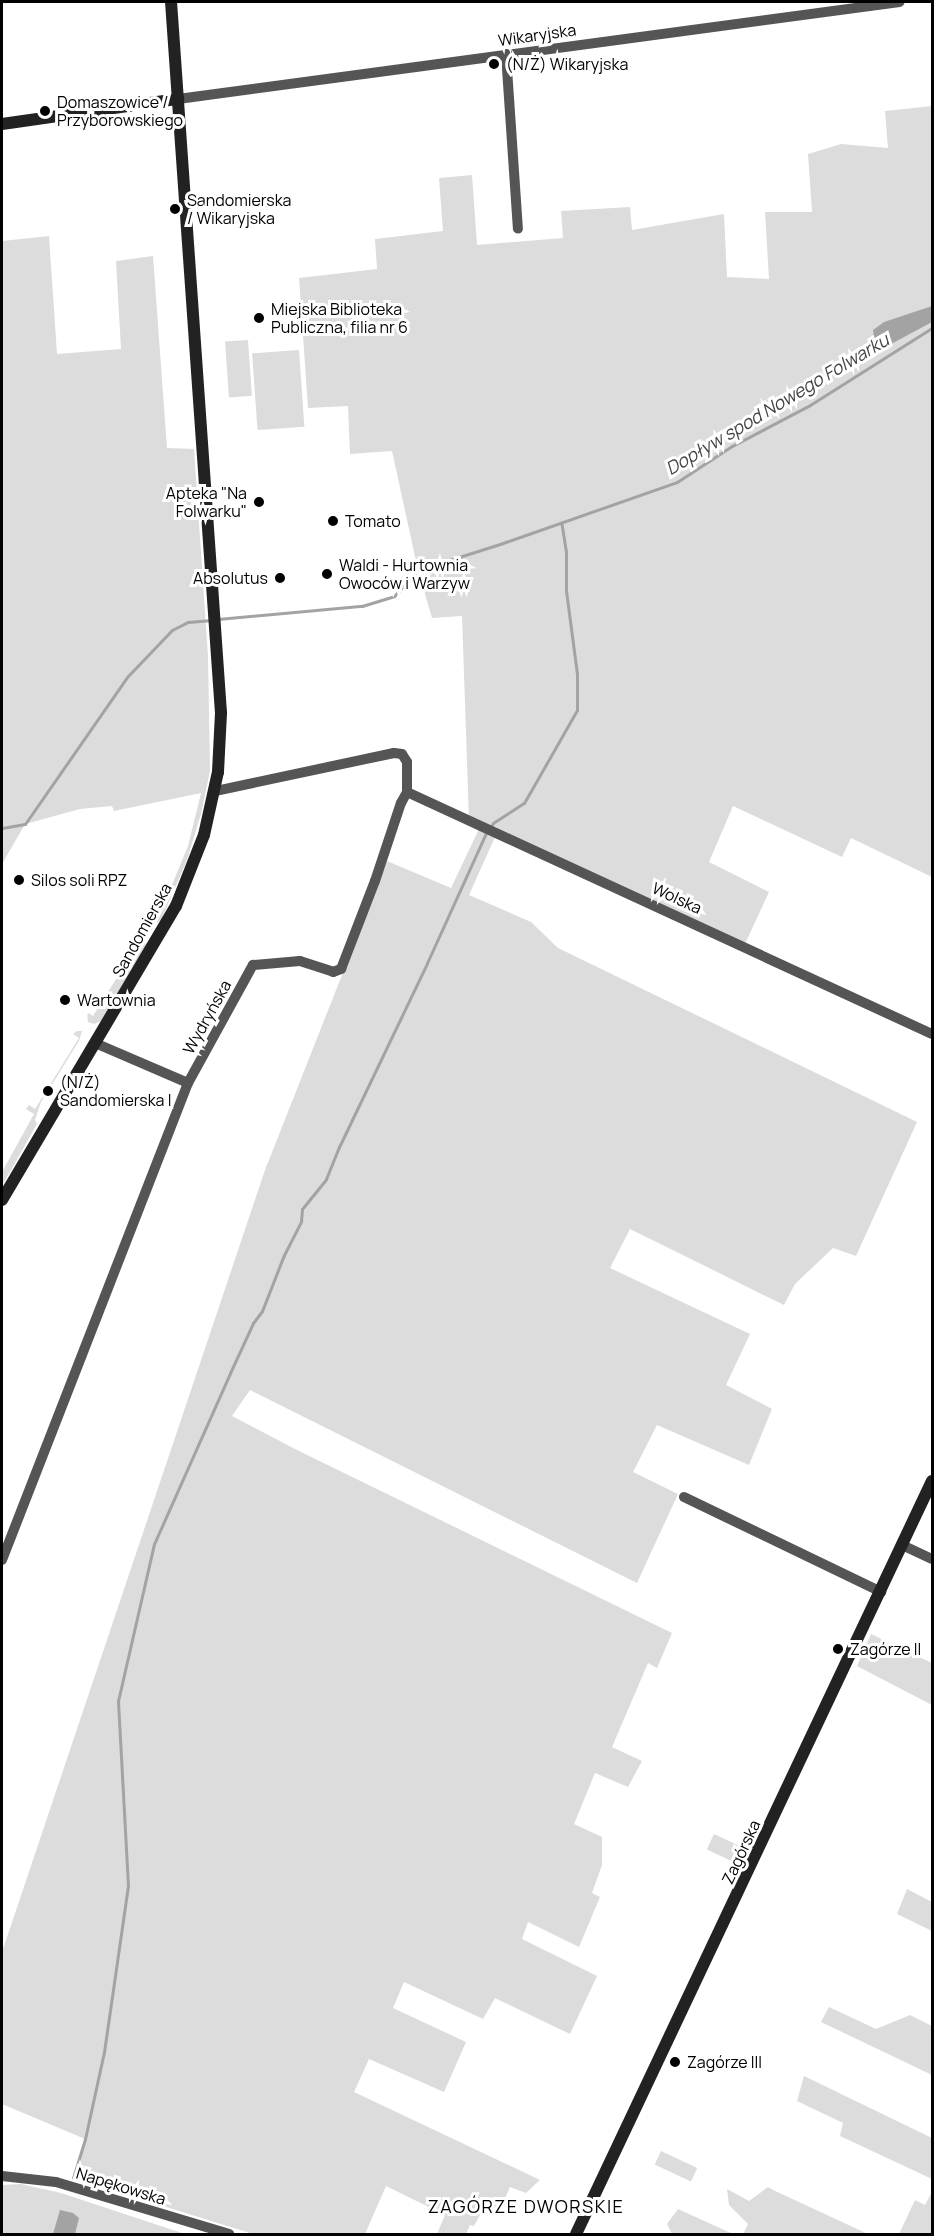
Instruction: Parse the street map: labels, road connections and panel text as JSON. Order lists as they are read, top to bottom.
{
  "streets": {
    "street": [
      "Wikaryjska",
      "Wolska",
      "Sandomierska",
      "Wydryńska",
      "Zagórska",
      "Napękowska"
    ]
  },
  "crossings": [
    ["Wikaryjska", "Sandomierska"],
    ["Wolska", "Wydryńska"],
    ["Sandomierska", "Wydryńska"]
  ],
  "districts": ["ZAGÓRZE DWORSKIE"],
  "water": ["Dopływ spod Nowego Folwarku"],
  "places": [
    "(N/Ż) Wikaryjska",
    "Domaszowice / Przyborowskiego",
    "Sandomierska / Wikaryjska",
    "Miejska Biblioteka Publiczna, filia nr 6",
    "Apteka \"Na Folwarku\"",
    "Tomato",
    "Waldi - Hurtownia Owoców i Warzyw",
    "Absolutus",
    "Silos soli RPZ",
    "Wartownia",
    "(N/Ż) Sandomierska I",
    "Zagórze II",
    "Zagórze III"
  ]
}
